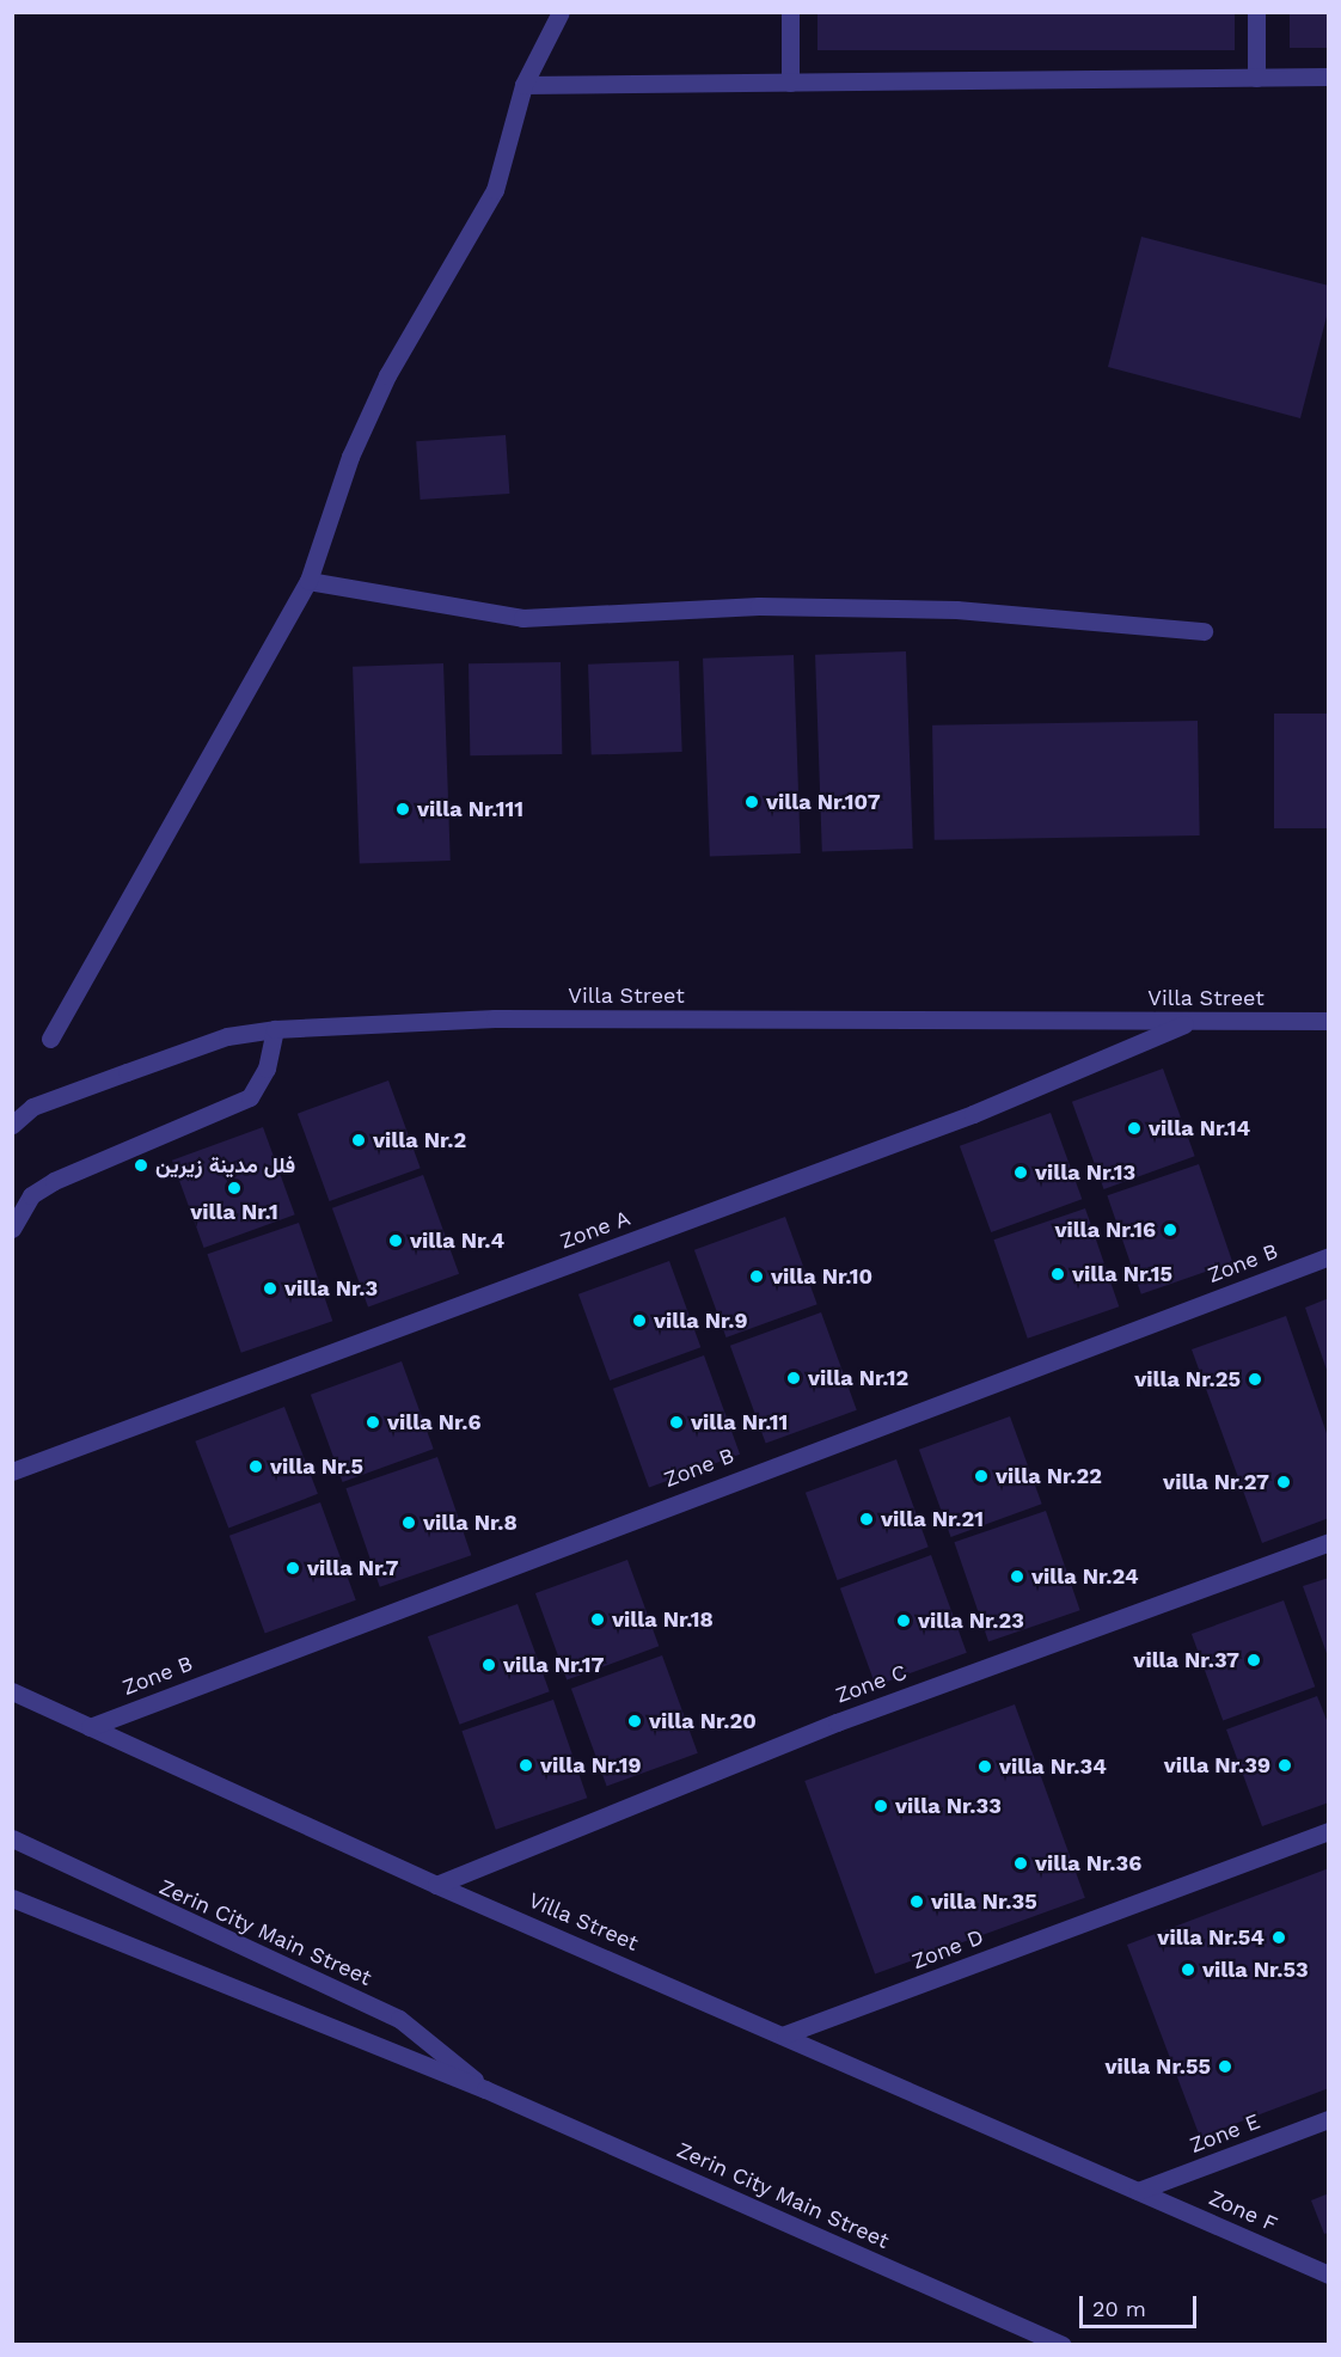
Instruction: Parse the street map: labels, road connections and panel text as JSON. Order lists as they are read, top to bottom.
{
  "streets": {
    "street": [
      "Villa Street",
      "Zone A",
      "Zone B",
      "Zone C",
      "Zerin City Main Street",
      "Zone D",
      "Zone E",
      "Zone F"
    ]
  },
  "crossings": [
    ["Villa Street", "Zone A"],
    ["Villa Street", "Zone B"],
    ["Villa Street", "Zone C"],
    ["Villa Street", "Zone D"],
    ["Villa Street", "Zone E"],
    ["Villa Street", "Zone F"],
    ["Zone E", "Zone F"]
  ],
  "places": [
    "villa Nr.107",
    "villa Nr.111",
    "villa Nr.14",
    "villa Nr.2",
    "فلل مدينة زيرين",
    "villa Nr.13",
    "villa Nr.1",
    "villa Nr.16",
    "villa Nr.4",
    "villa Nr.15",
    "villa Nr.10",
    "villa Nr.3",
    "villa Nr.9",
    "villa Nr.12",
    "villa Nr.25",
    "villa Nr.6",
    "villa Nr.11",
    "villa Nr.5",
    "villa Nr.22",
    "villa Nr.27",
    "villa Nr.21",
    "villa Nr.8",
    "villa Nr.7",
    "villa Nr.24",
    "villa Nr.18",
    "villa Nr.23",
    "villa Nr.37",
    "villa Nr.17",
    "villa Nr.20",
    "villa Nr.19",
    "villa Nr.39",
    "villa Nr.34",
    "villa Nr.33",
    "villa Nr.36",
    "villa Nr.35",
    "villa Nr.54",
    "villa Nr.53",
    "villa Nr.55"
  ],
  "scale_bar": "20 m"
}
